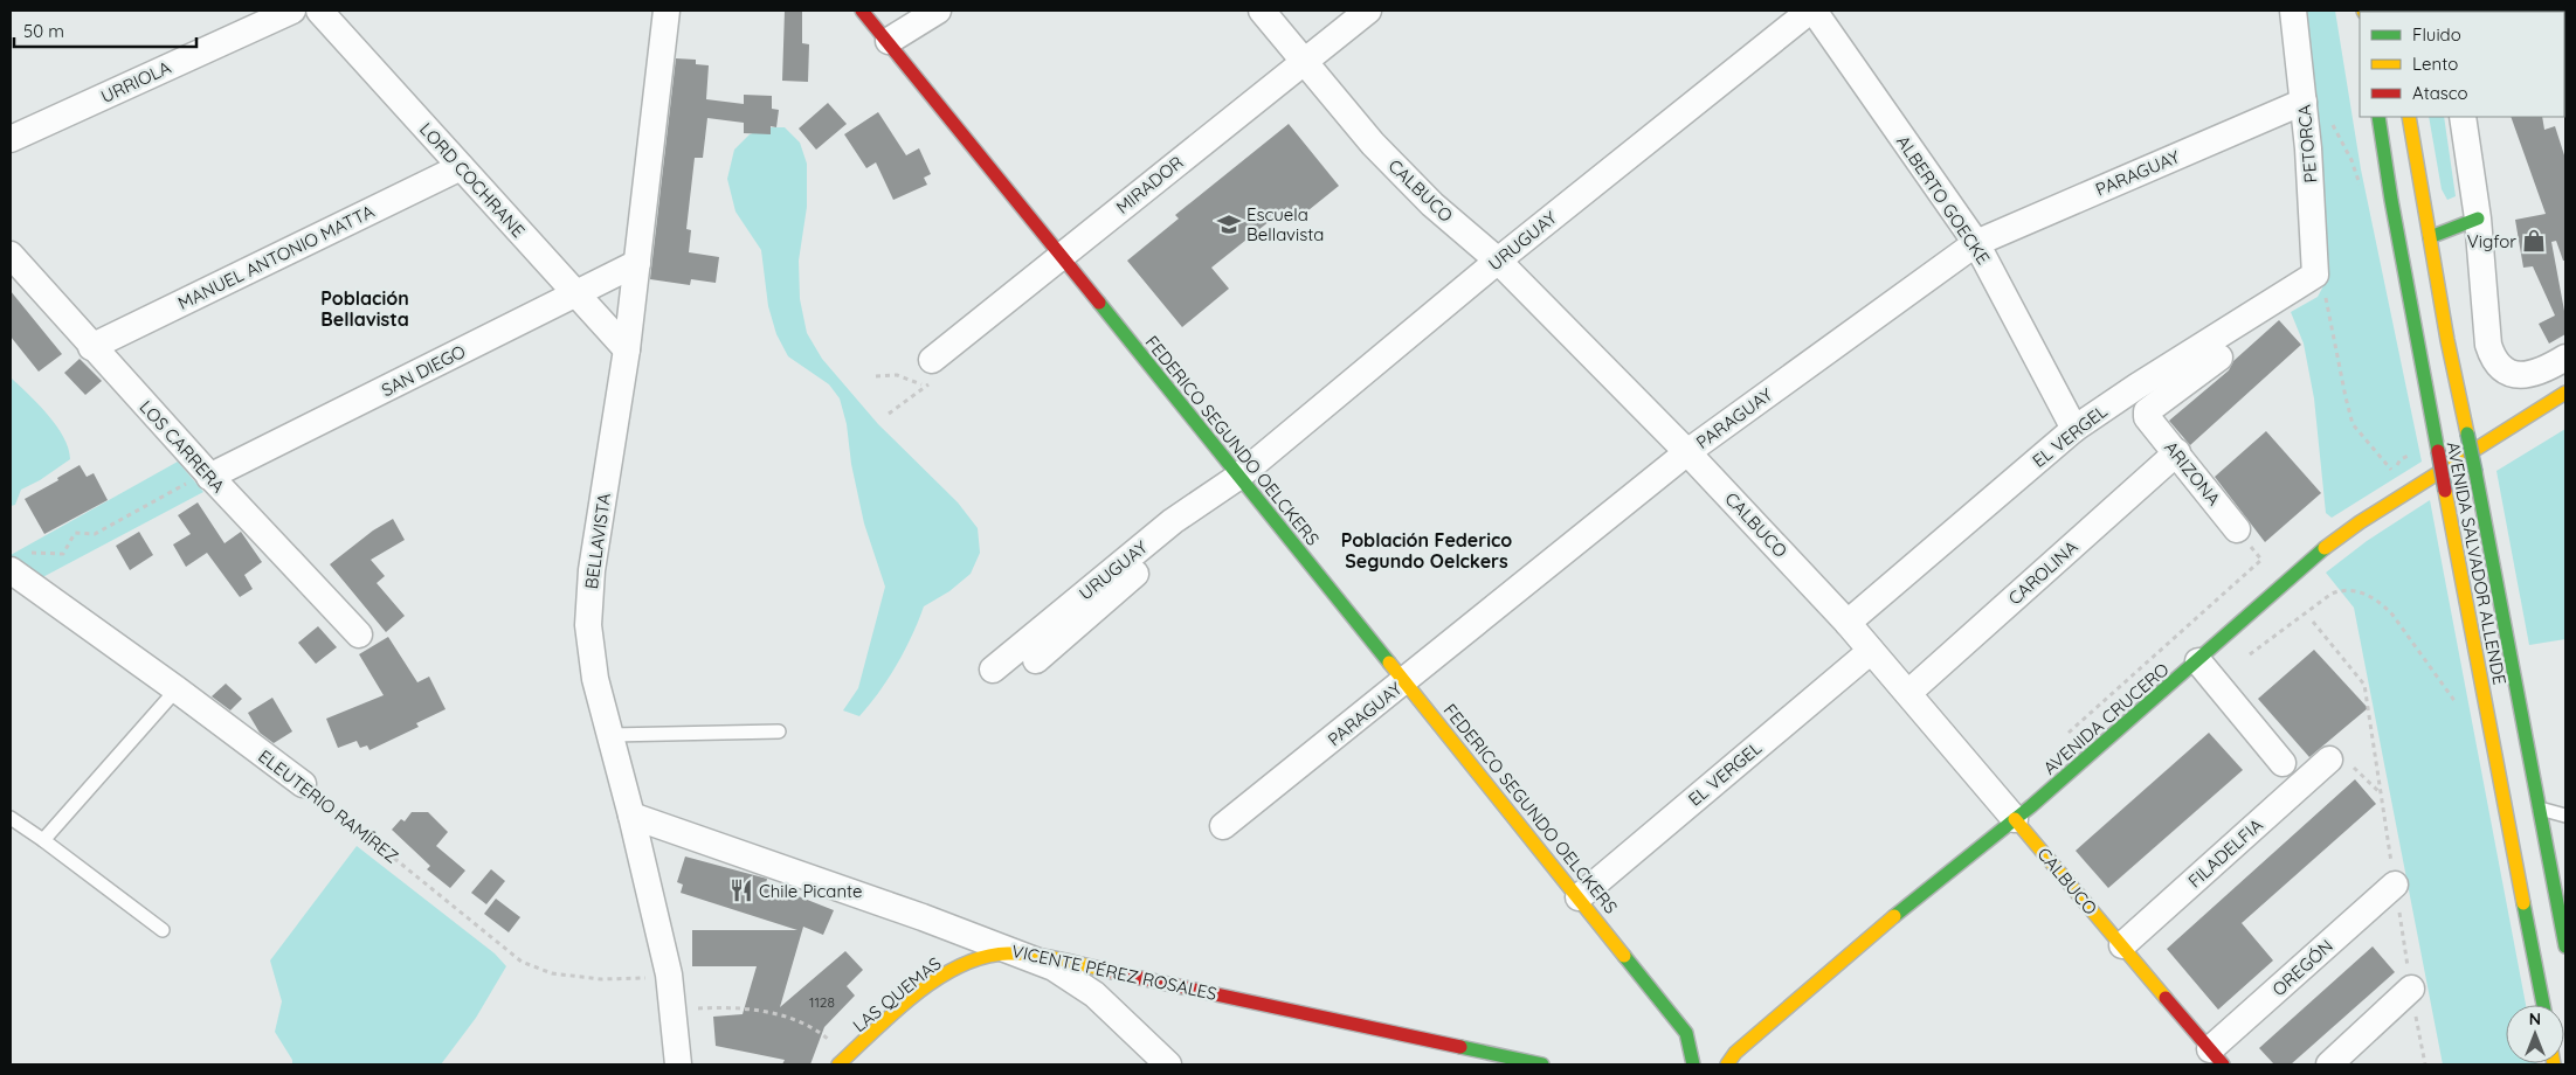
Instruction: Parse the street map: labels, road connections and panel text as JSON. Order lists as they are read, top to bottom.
{
  "streets": {
    "main road": [
      "CALBUCO",
      "FEDERICO SEGUNDO OELCKERS",
      "AVENIDA SALVADOR ALLENDE",
      "AVENIDA CRUCERO",
      "VICENTE PÉREZ ROSALES",
      "LAS QUEMAS"
    ],
    "street": [
      "URRIOLA",
      "PETORCA",
      "PARAGUAY",
      "LORD COCHRANE",
      "MIRADOR",
      "ALBERTO GOECKE",
      "URUGUAY",
      "MANUEL ANTONIO MATTA",
      "SAN DIEGO",
      "EL VERGEL",
      "LOS CARRERA",
      "ARIZONA",
      "BELLAVISTA",
      "CAROLINA",
      "ELEUTERIO RAMÍREZ",
      "FILADELFIA",
      "OREGÓN"
    ]
  },
  "crossings": [
    ["PETORCA", "PARAGUAY"],
    ["PETORCA", "EL VERGEL"],
    ["PARAGUAY", "CALBUCO"],
    ["PARAGUAY", "ALBERTO GOECKE"],
    ["PARAGUAY", "FEDERICO SEGUNDO OELCKERS"],
    ["LORD COCHRANE", "MANUEL ANTONIO MATTA"],
    ["LORD COCHRANE", "SAN DIEGO"],
    ["LORD COCHRANE", "BELLAVISTA"],
    ["MIRADOR", "CALBUCO"],
    ["MIRADOR", "FEDERICO SEGUNDO OELCKERS"],
    ["CALBUCO", "URUGUAY"],
    ["CALBUCO", "EL VERGEL"],
    ["CALBUCO", "CAROLINA"],
    ["CALBUCO", "AVENIDA CRUCERO"],
    ["CALBUCO", "FILADELFIA"],
    ["CALBUCO", "OREGÓN"],
    ["ALBERTO GOECKE", "URUGUAY"],
    ["ALBERTO GOECKE", "EL VERGEL"],
    ["URUGUAY", "FEDERICO SEGUNDO OELCKERS"],
    ["MANUEL ANTONIO MATTA", "LOS CARRERA"],
    ["SAN DIEGO", "LOS CARRERA"],
    ["SAN DIEGO", "BELLAVISTA"],
    ["EL VERGEL", "FEDERICO SEGUNDO OELCKERS"],
    ["ARIZONA", "CAROLINA"],
    ["BELLAVISTA", "ELEUTERIO RAMÍREZ"],
    ["BELLAVISTA", "VICENTE PÉREZ ROSALES"],
    ["VICENTE PÉREZ ROSALES", "LAS QUEMAS"]
  ],
  "districts": ["Población Bellavista", "Población Federico Segundo Oelckers"],
  "places": {
    "school or university": ["Escuela Bellavista"],
    "shop": ["Vigfor"],
    "restaurant": ["Chile Picante"]
  },
  "house_numbers": ["1128"],
  "legend": ["Fluido", "Lento", "Atasco"],
  "scale_bar": "50 m",
  "north": "top"
}
